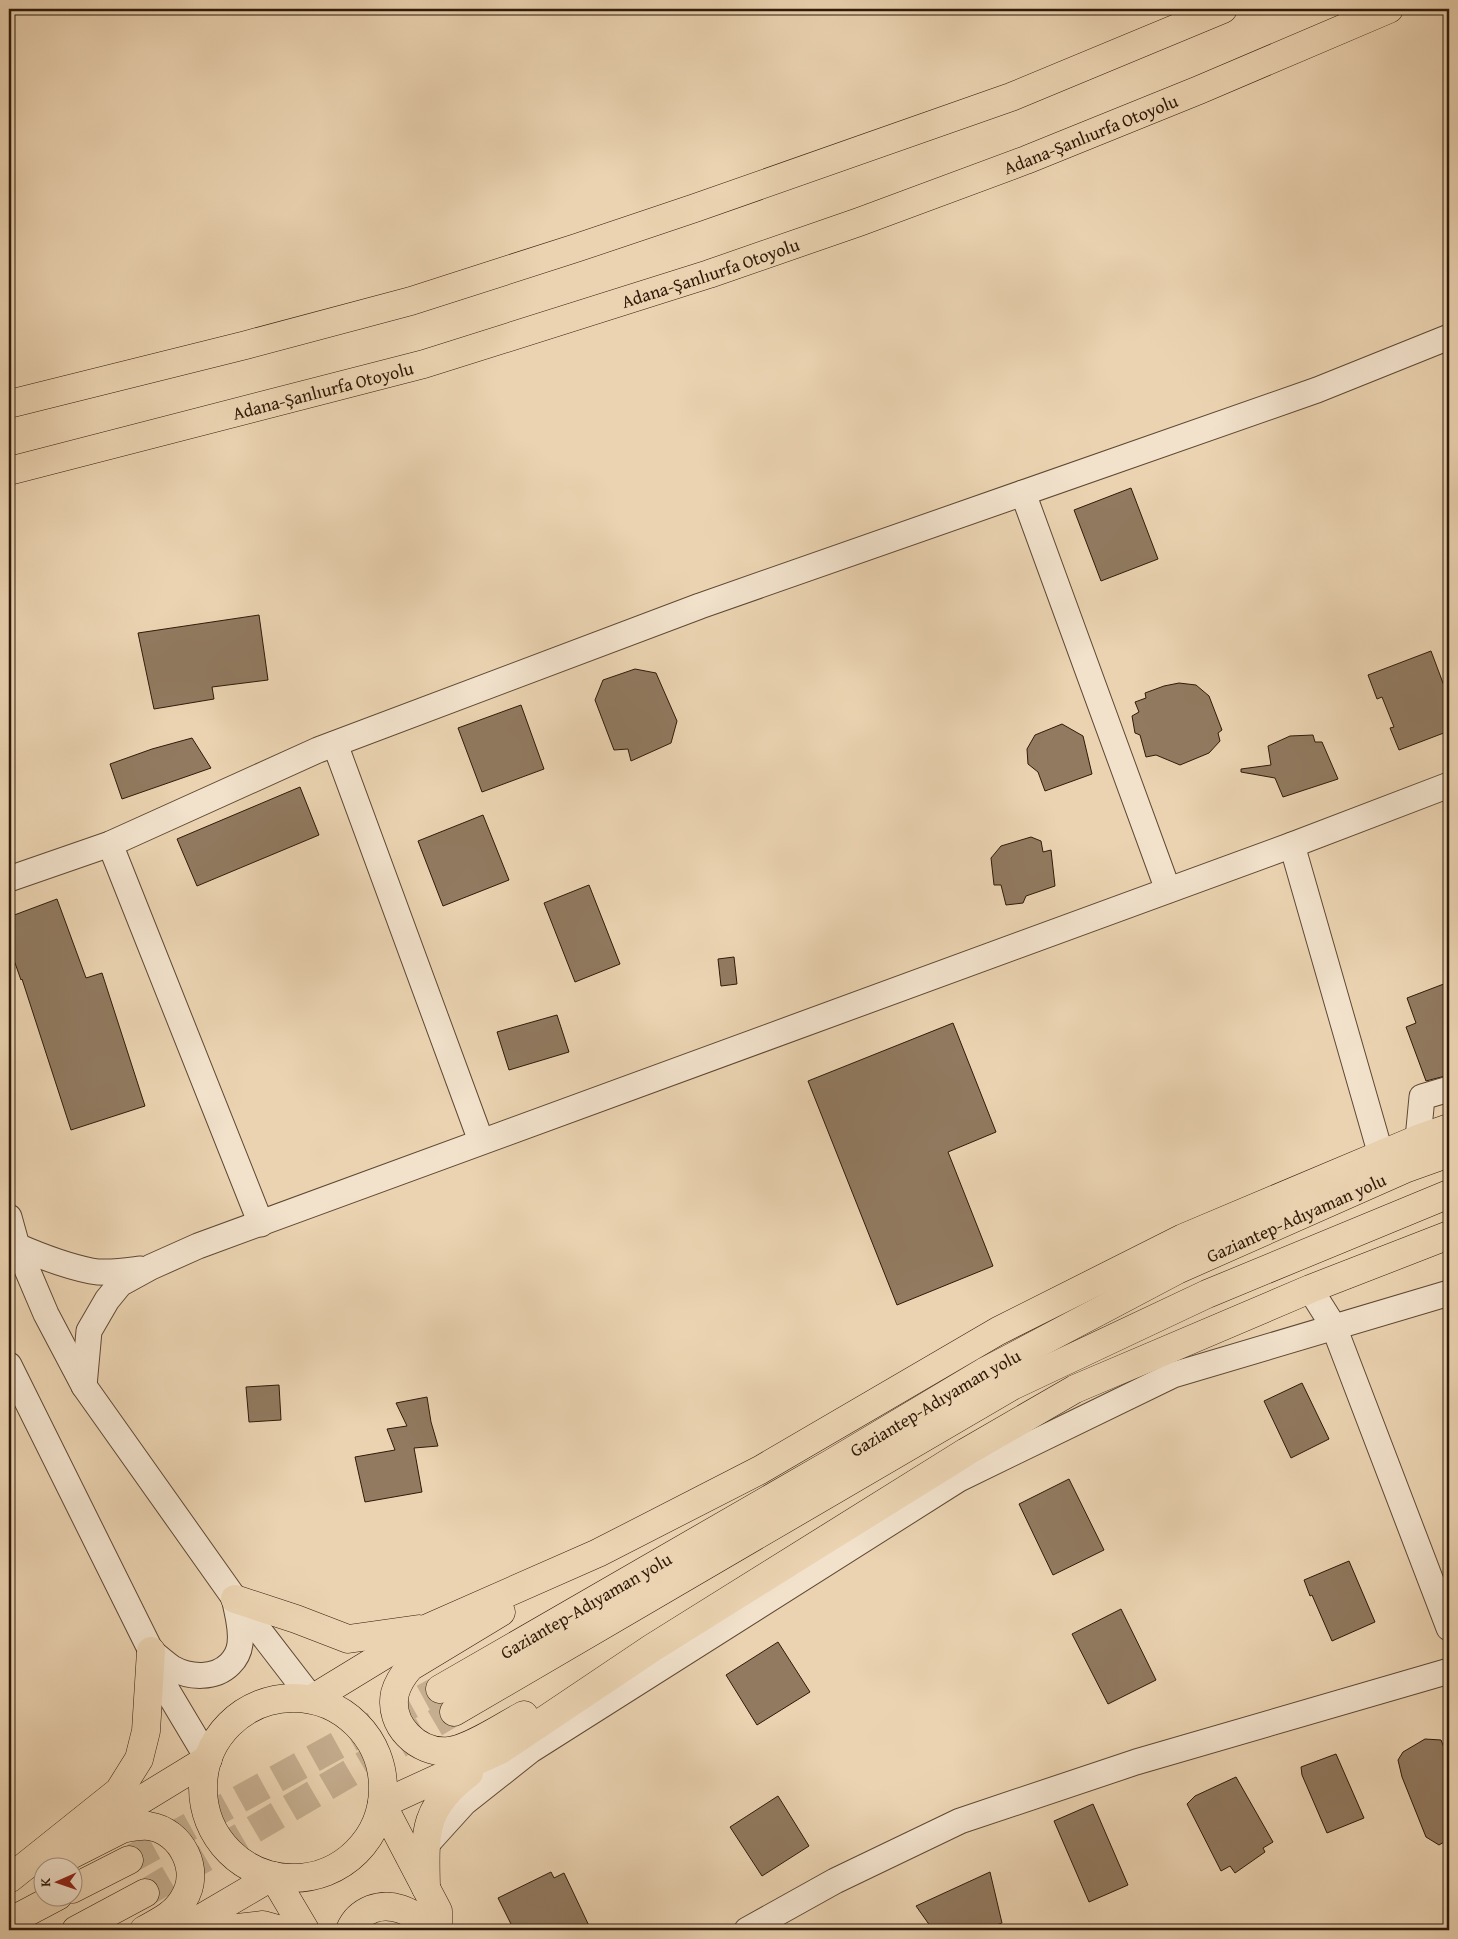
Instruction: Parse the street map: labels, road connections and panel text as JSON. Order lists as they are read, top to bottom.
{
  "streets": {
    "main road": ["Adana-Şanlıurfa Otoyolu", "Gaziantep-Adıyaman yolu"]
  },
  "north": "left"
}
